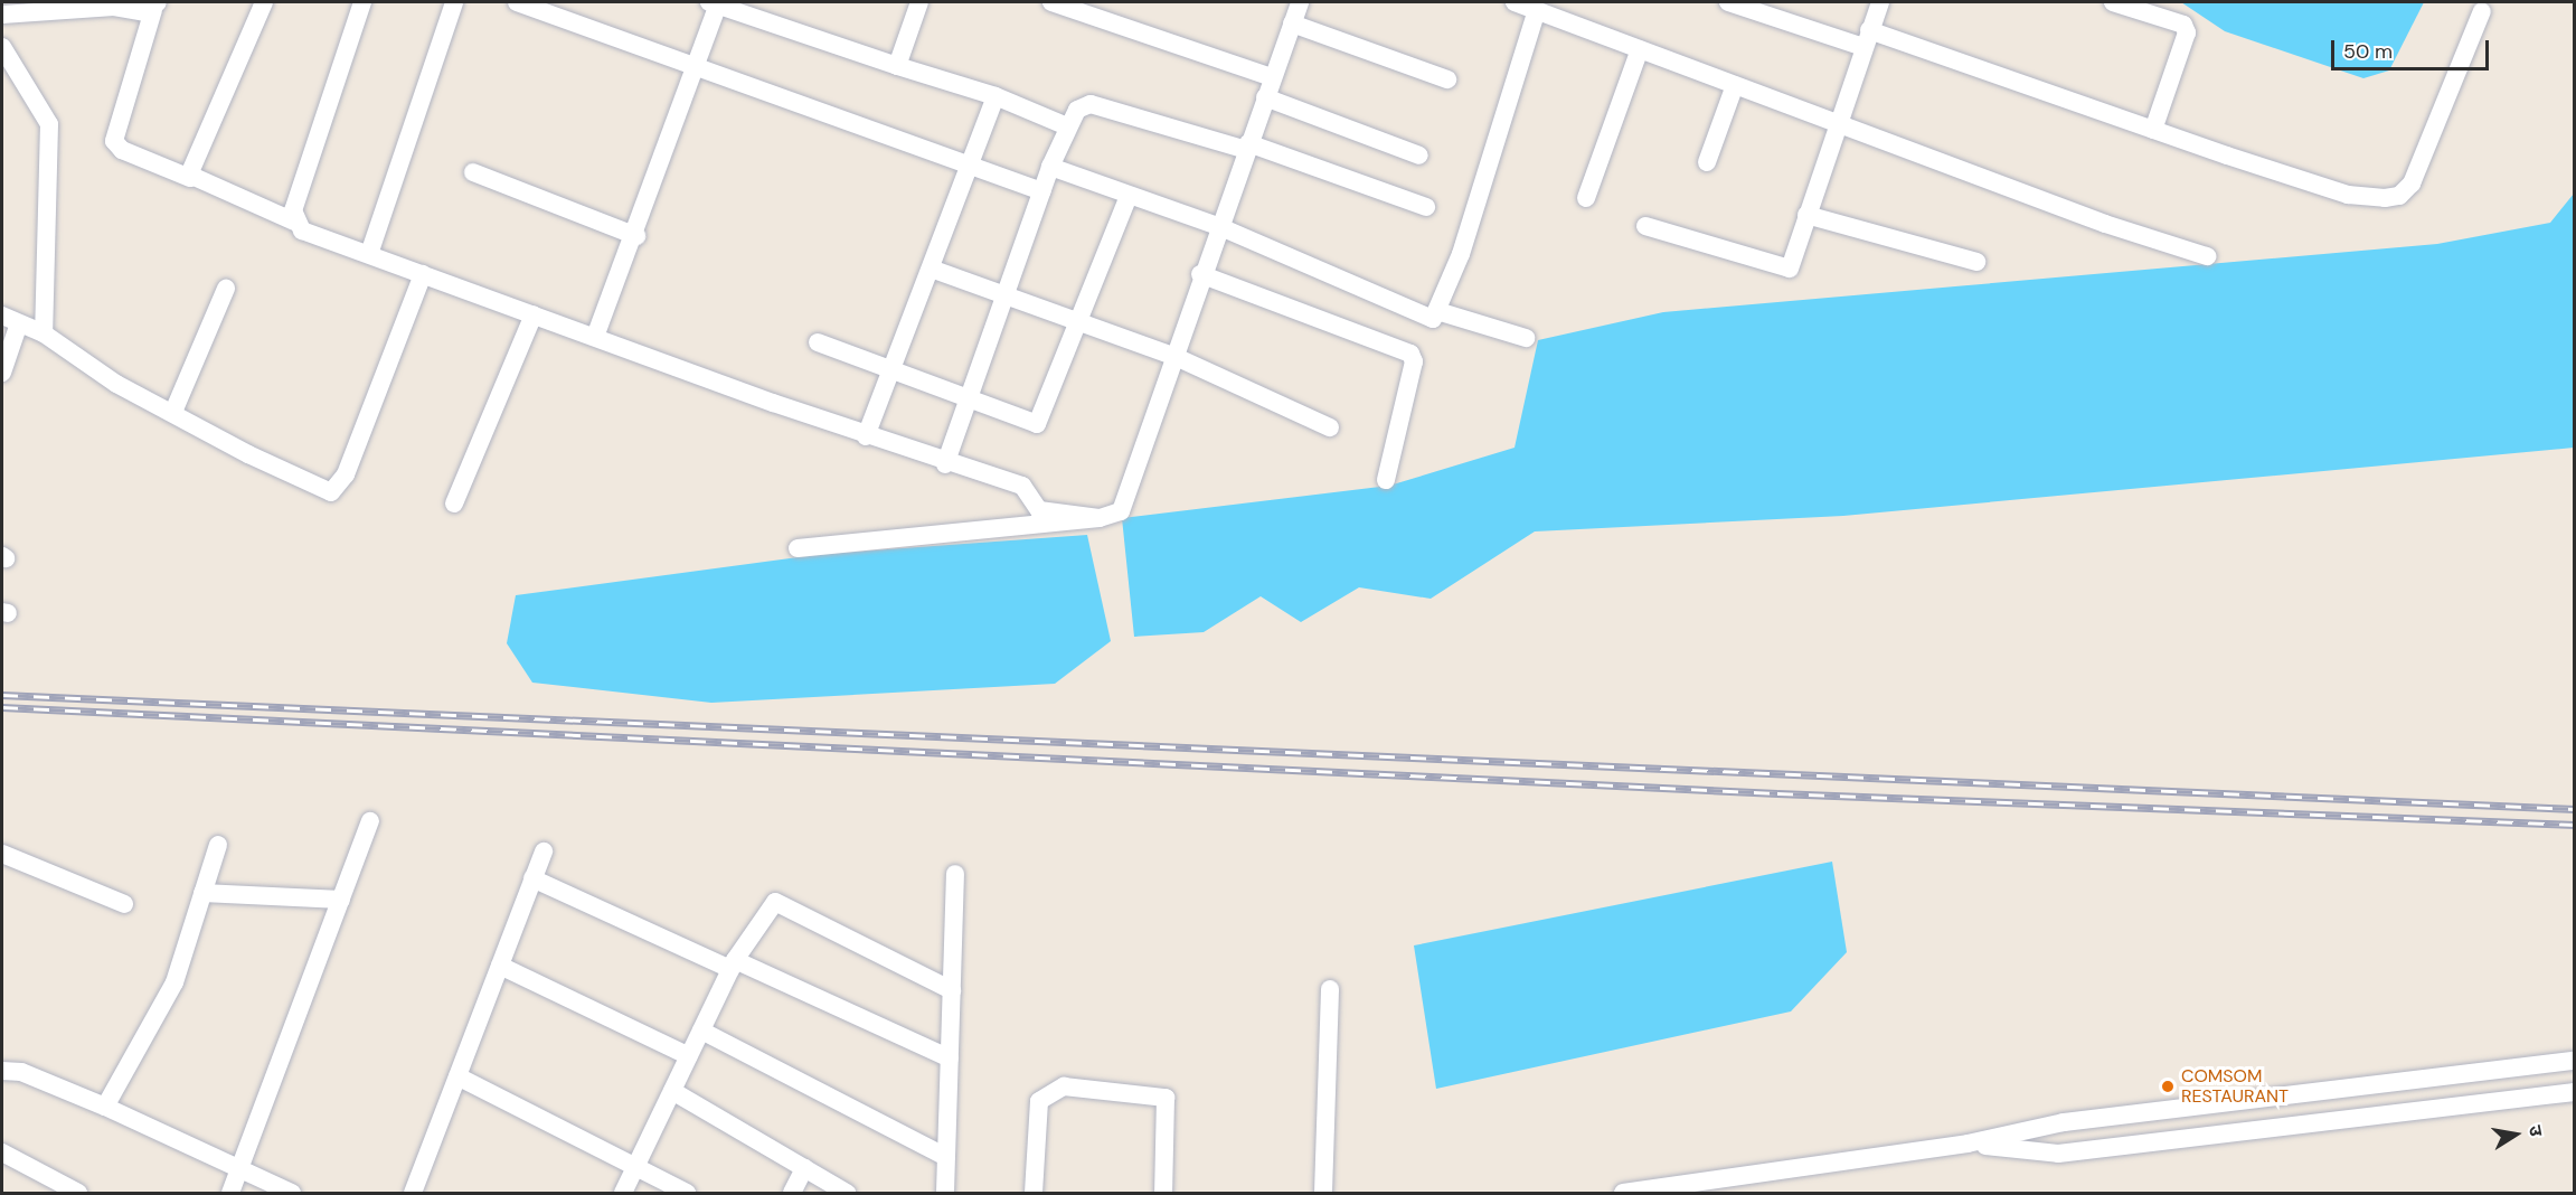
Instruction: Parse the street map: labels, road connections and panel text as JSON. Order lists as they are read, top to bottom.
{
  "places": ["COMSOM RESTAURANT"],
  "scale_bar": "50 m",
  "north": "right"
}
